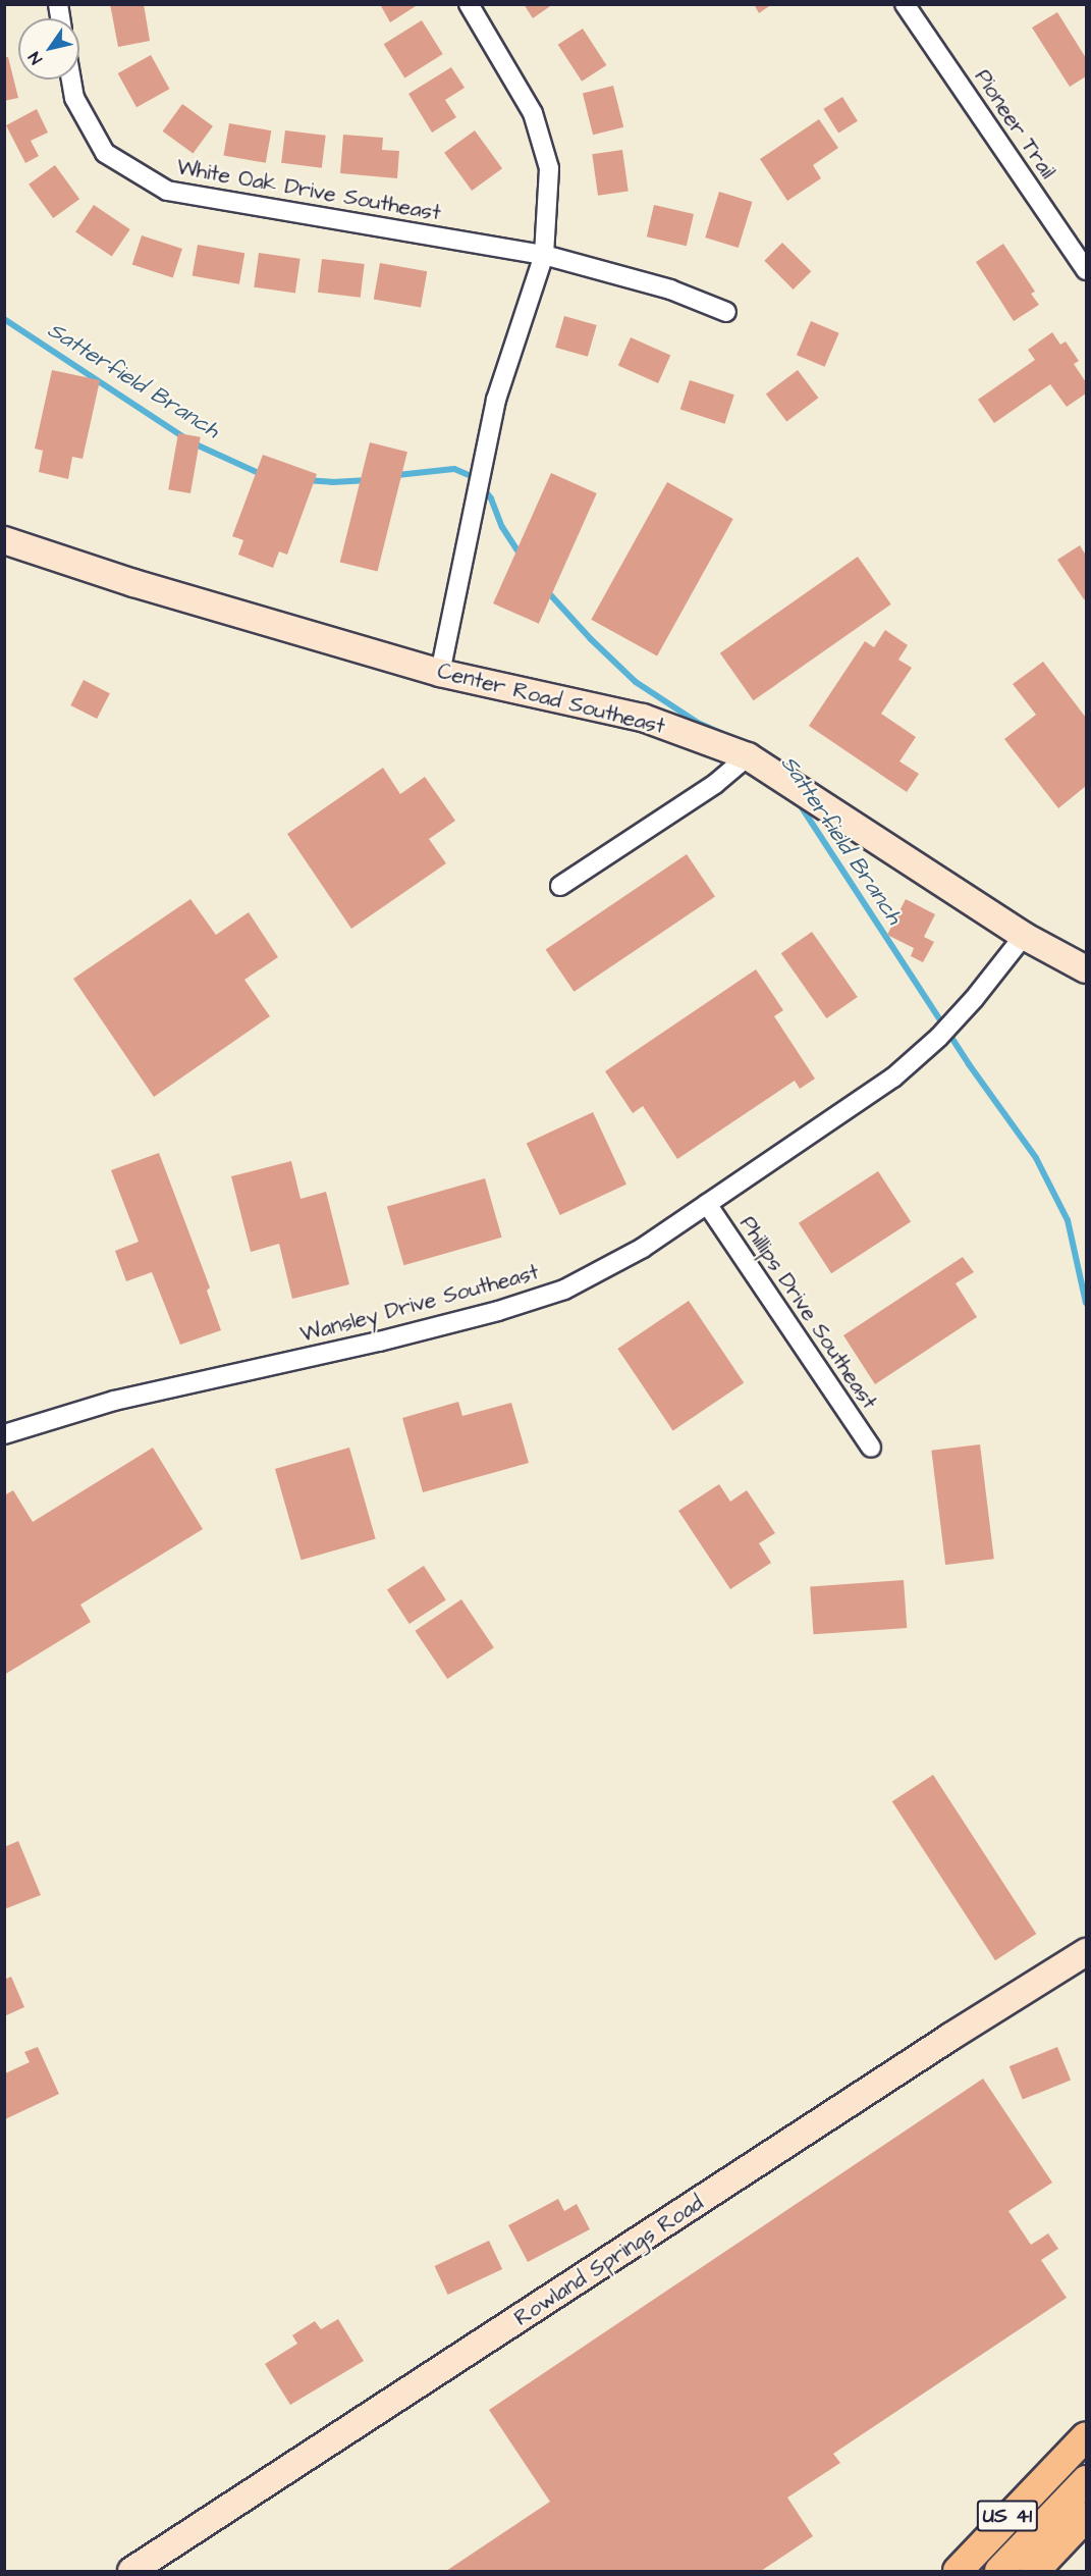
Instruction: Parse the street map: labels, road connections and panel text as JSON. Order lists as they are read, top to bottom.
{
  "streets": {
    "main road": ["US 41"],
    "street": [
      "Pioneer Trail",
      "White Oak Drive Southeast",
      "Center Road Southeast",
      "Wansley Drive Southeast",
      "Phillips Drive Southeast",
      "Rowland Springs Road"
    ]
  },
  "crossings": [
    ["Center Road Southeast", "Wansley Drive Southeast"],
    ["Wansley Drive Southeast", "Phillips Drive Southeast"]
  ],
  "water": ["Satterfield Branch"],
  "north": "bottom left"
}
